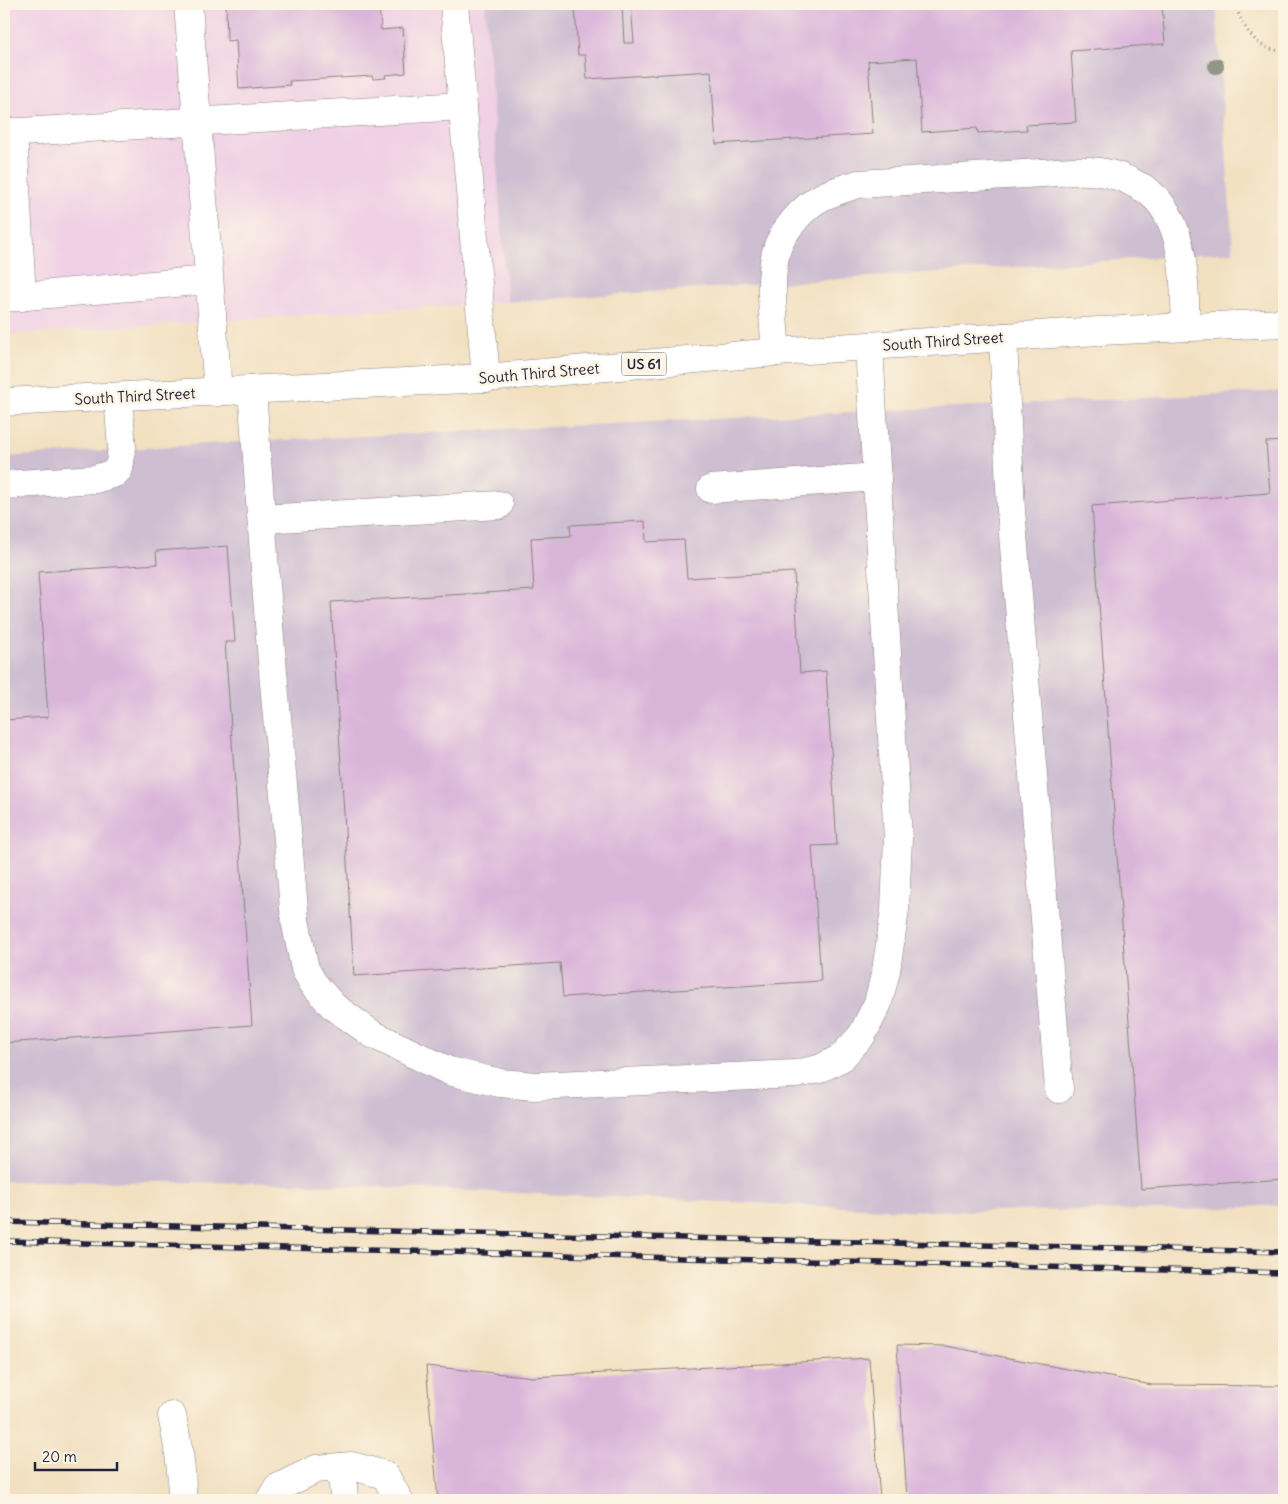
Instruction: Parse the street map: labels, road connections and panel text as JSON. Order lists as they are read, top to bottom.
{
  "streets": {
    "main road": ["South Third Street", "US 61"]
  },
  "scale_bar": "20 m"
}
